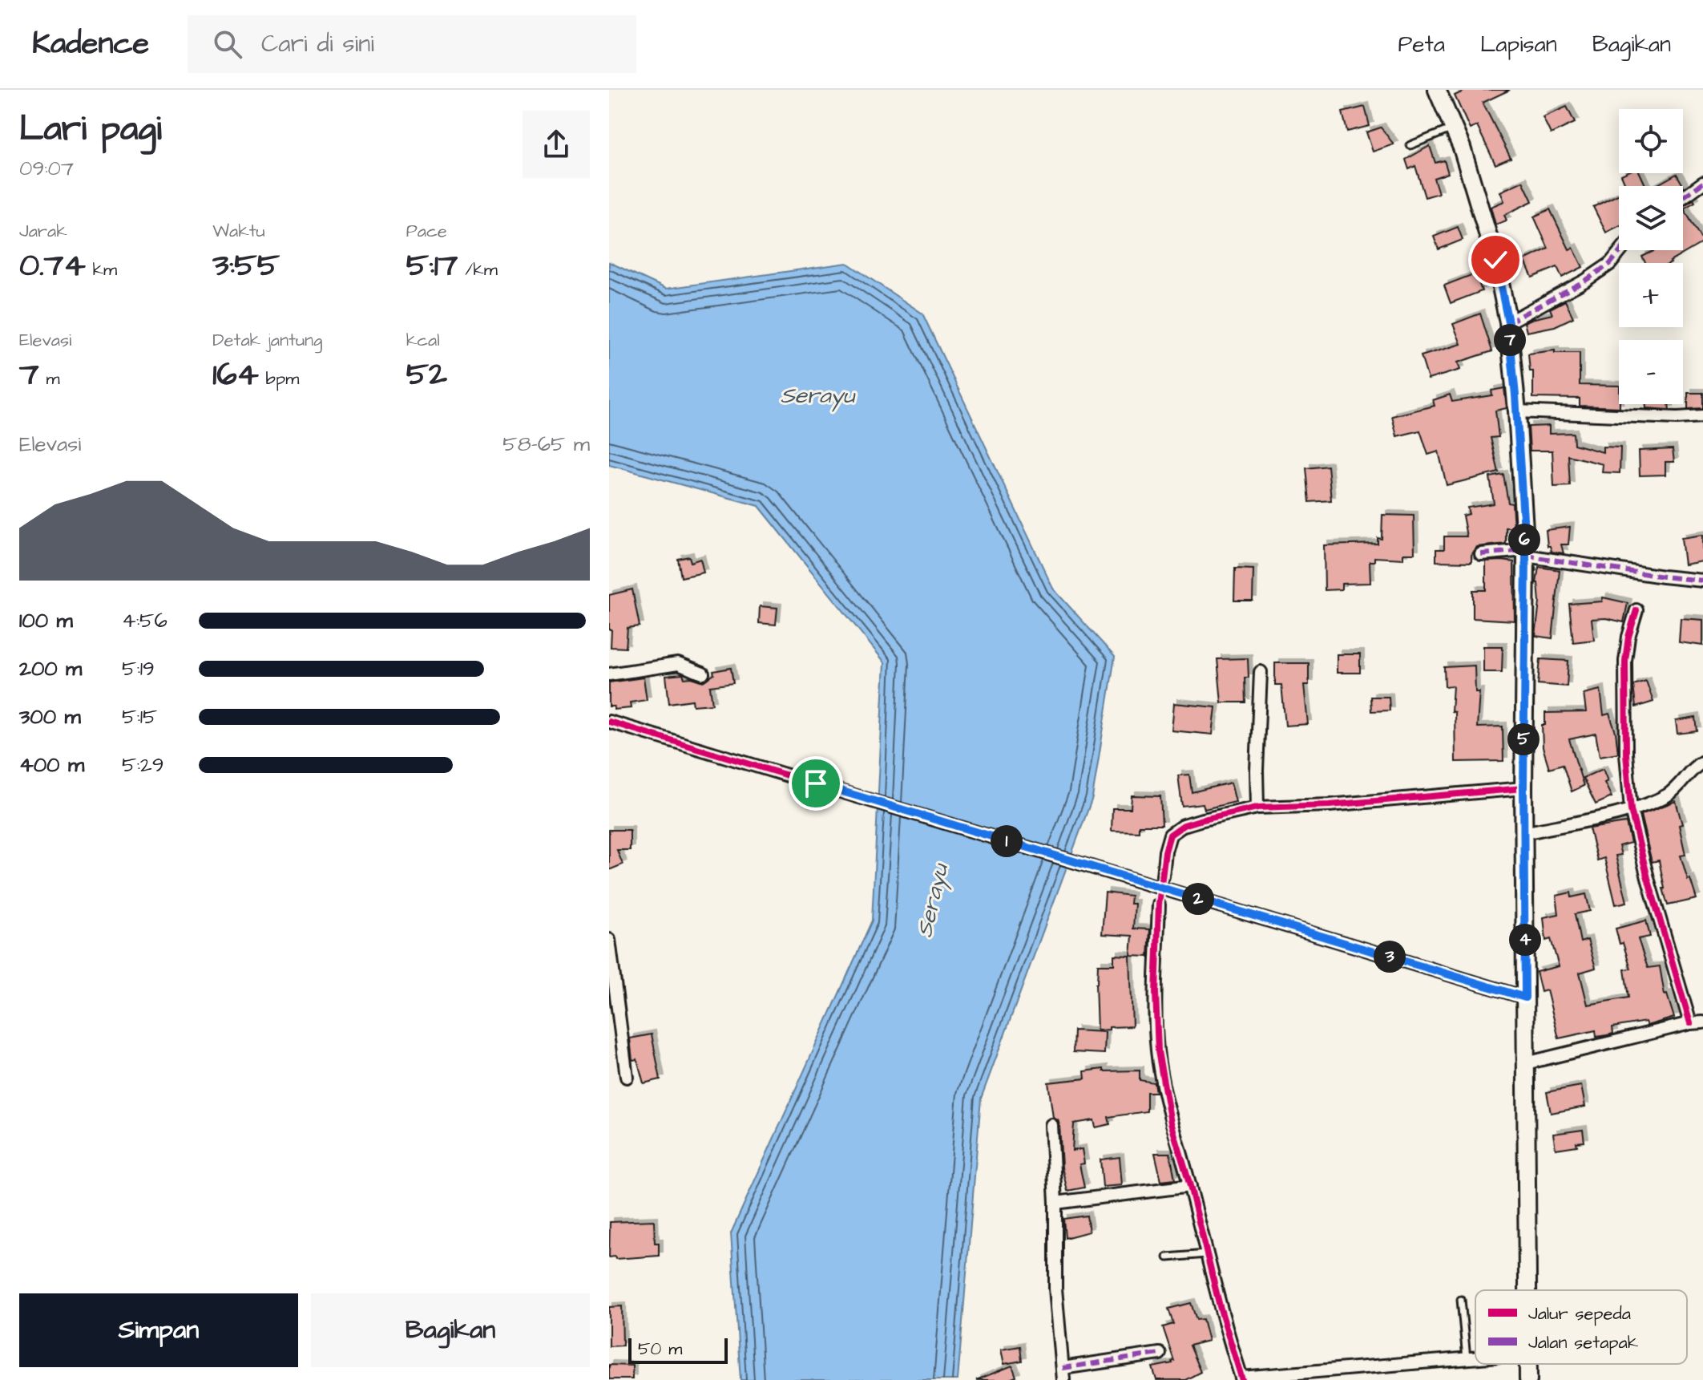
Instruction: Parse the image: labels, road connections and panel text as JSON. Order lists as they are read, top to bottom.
{
  "water": ["Serayu"],
  "legend": ["Jalur sepeda", "Jalan setapak"],
  "scale_bar": "50 m",
  "page": {
    "header": "Kadence",
    "search": "Cari di sini",
    "nav": ["Peta", "Lapisan", "Bagikan"],
    "heading": ["Lari pagi", "09:07"],
    "map_buttons": ["+", "−"],
    "stats": [
      ["Jarak", "0.74 km"],
      ["Waktu", "3:55"],
      ["Pace", "5:17 /km"],
      ["Elevasi", "7 m"],
      ["Detak jantung", "164 bpm"],
      ["kcal", "52"]
    ],
    "pins": [
      "7",
      "6",
      "5",
      "1",
      "2",
      "4",
      "3"
    ],
    "chart": ["Elevasi", "58–65 m"],
    "list": [
      {
        "name": "100 m",
        "note": "4:56"
      },
      {
        "name": "200 m",
        "note": "5:19"
      },
      {
        "name": "300 m",
        "note": "5:15"
      },
      {
        "name": "400 m",
        "note": "5:29"
      }
    ],
    "buttons": ["Simpan", "Bagikan"],
    "scale": "50 m"
  }
}
